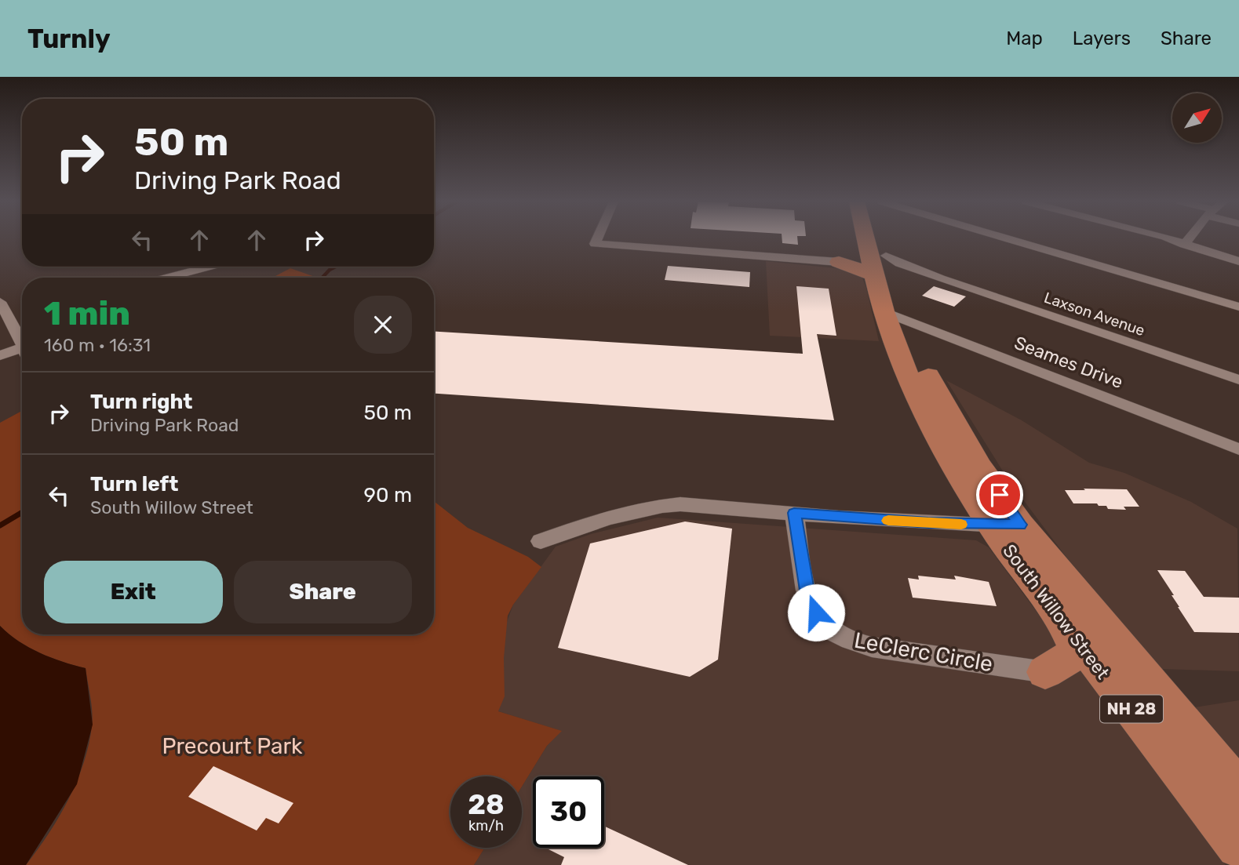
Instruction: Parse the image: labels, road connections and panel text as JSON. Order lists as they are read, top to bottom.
{
  "streets": {
    "main road": ["South Willow Street", "NH 28"],
    "street": ["Laxson Avenue", "Seames Drive", "LeClerc Circle"]
  },
  "crossings": [
    ["Laxson Avenue", "South Willow Street"],
    ["Seames Drive", "South Willow Street"]
  ],
  "parks": ["Precourt Park"],
  "north": "top right",
  "page": {
    "header": "Turnly",
    "nav": ["Map", "Layers", "Share"],
    "turn": ["50 m", "Driving Park Road"],
    "heading": ["1 min", "160 m · 16:31"],
    "list": [
      {
        "name": "Turn right",
        "note": "Driving Park Road",
        "value": "50 m"
      },
      {
        "name": "Turn left",
        "note": "South Willow Street",
        "value": "90 m"
      }
    ],
    "buttons": ["Exit", "Share"],
    "speed": "28 km/h",
    "limit": "30"
  }
}
